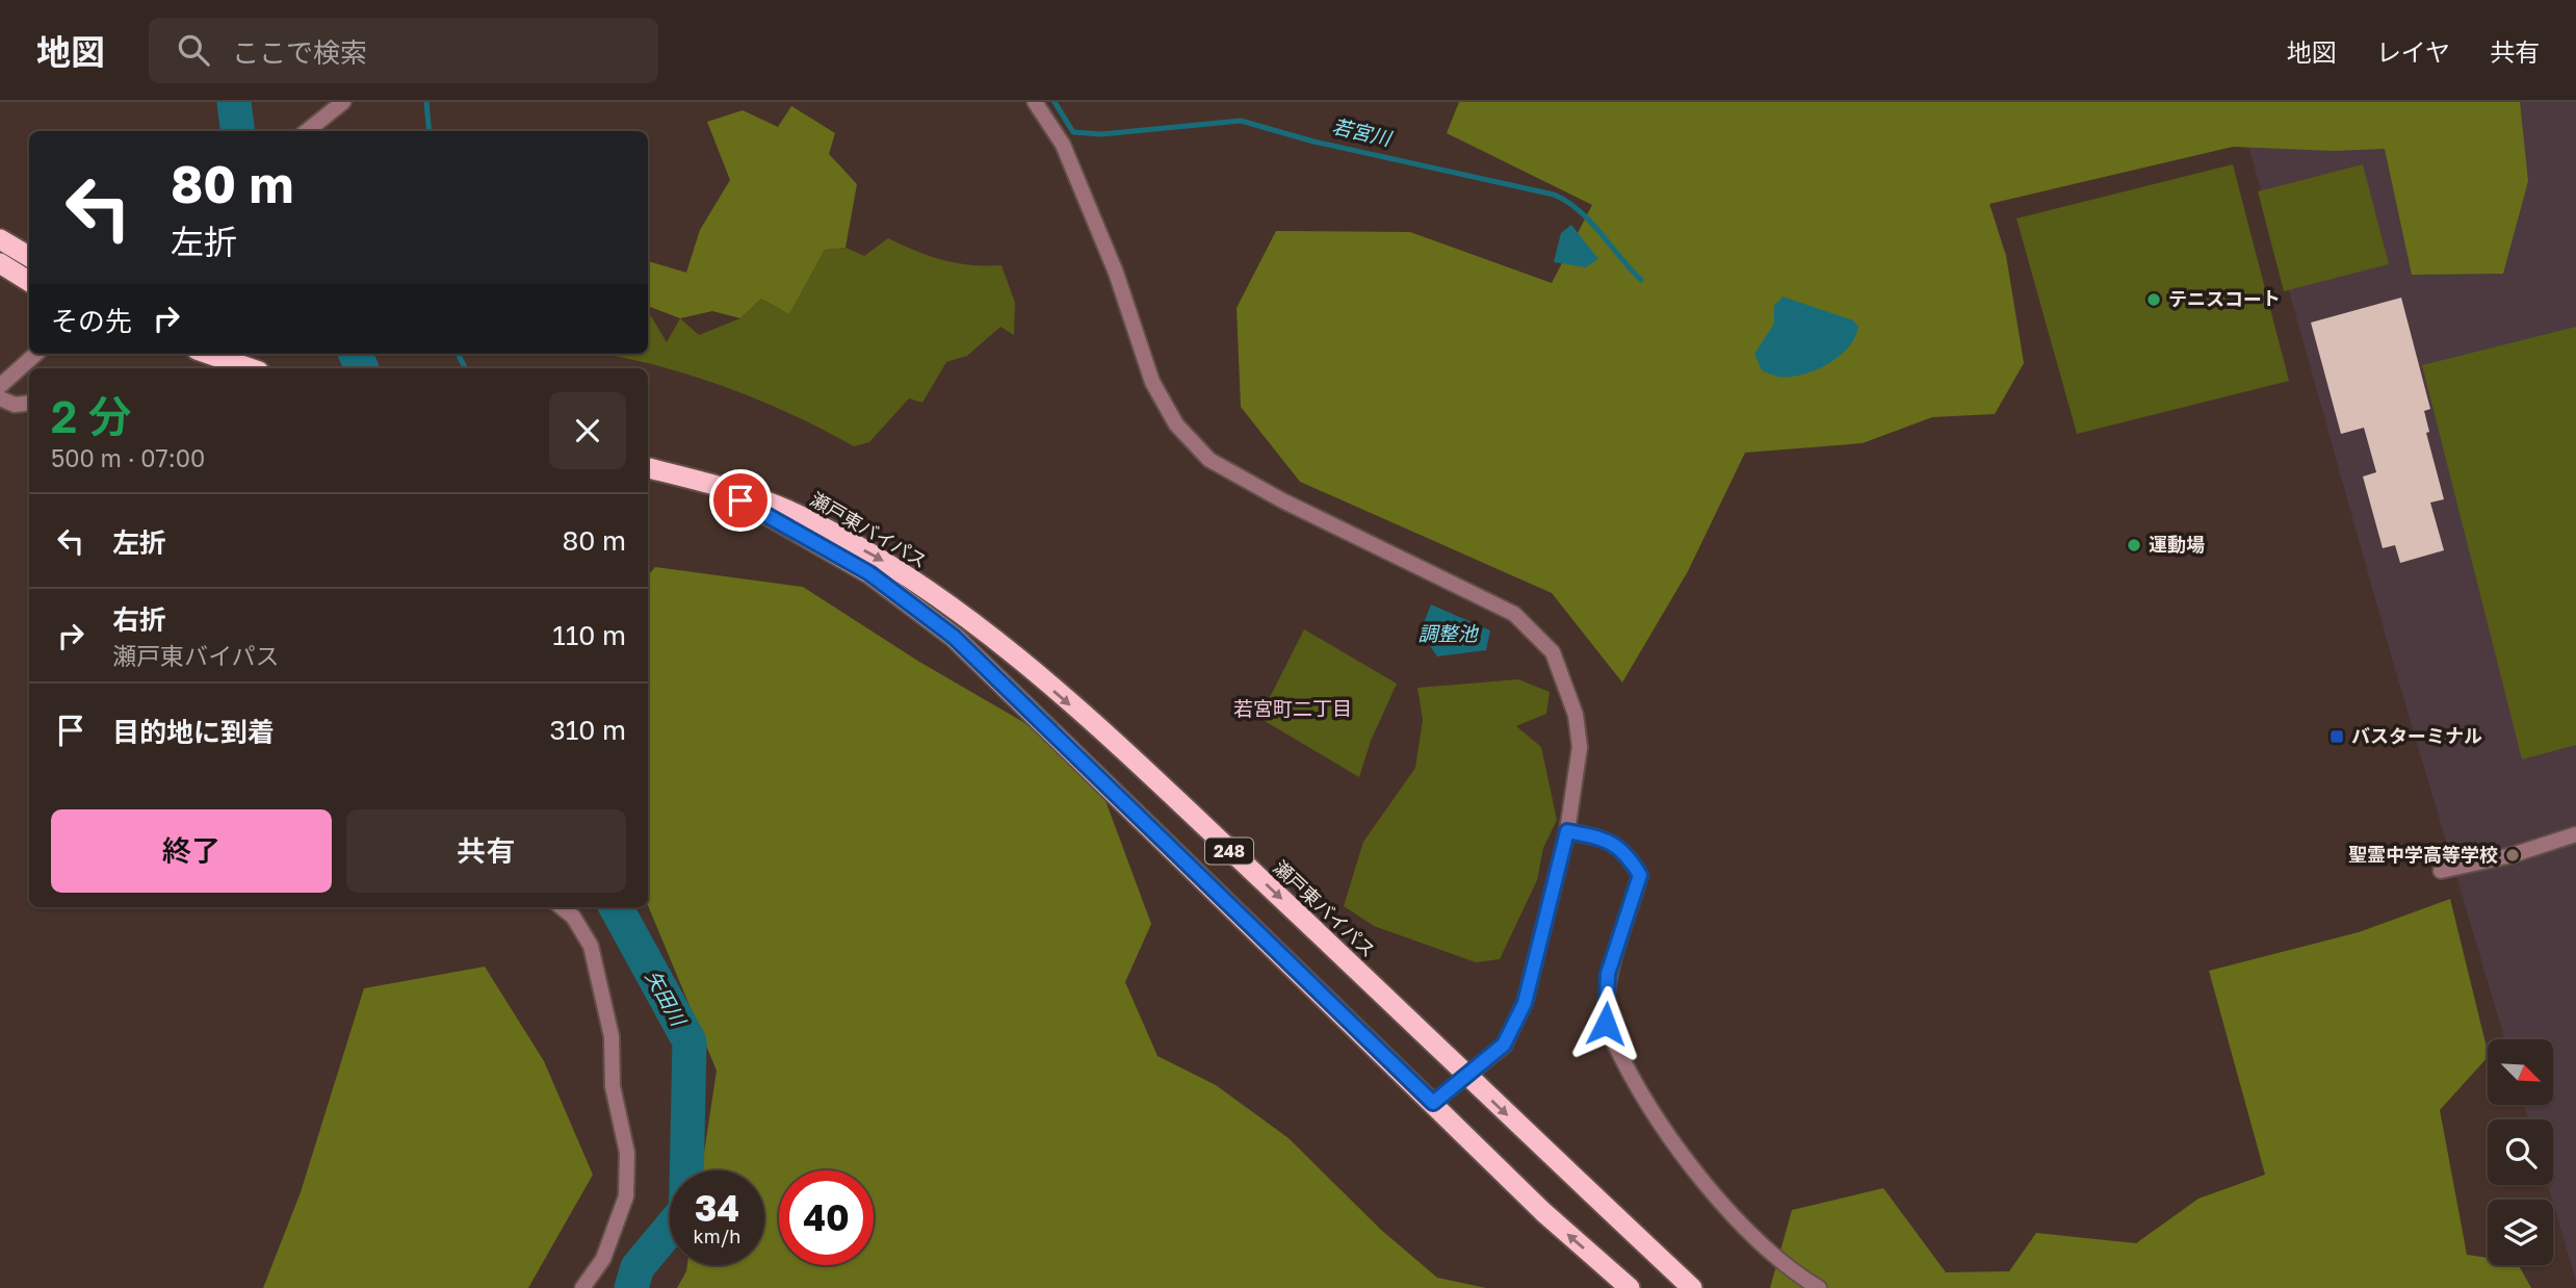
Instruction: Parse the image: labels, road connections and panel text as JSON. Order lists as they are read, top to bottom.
{
  "streets": {
    "highway": ["瀬戸東バイパス", "248"]
  },
  "districts": ["若宮町二丁目"],
  "water": ["若宮川", "調整池", "矢田川"],
  "places": {
    "other": ["テニスコート", "運動場", "聖霊中学高等学校"],
    "transit": ["バスターミナル"]
  },
  "north": "bottom right",
  "page": {
    "header": "地図",
    "search": "ここで検索",
    "nav": ["地図", "レイヤ", "共有"],
    "turn": ["80 m", "左折"],
    "then": "その先",
    "heading": ["2 分", "500 m · 07:00"],
    "list": [
      {
        "name": "左折",
        "value": "80 m"
      },
      {
        "name": "右折",
        "note": "瀬戸東バイパス",
        "value": "110 m"
      },
      {
        "name": "目的地に到着",
        "value": "310 m"
      }
    ],
    "buttons": ["終了", "共有"],
    "speed": "34 km/h",
    "limit": "40"
  }
}
